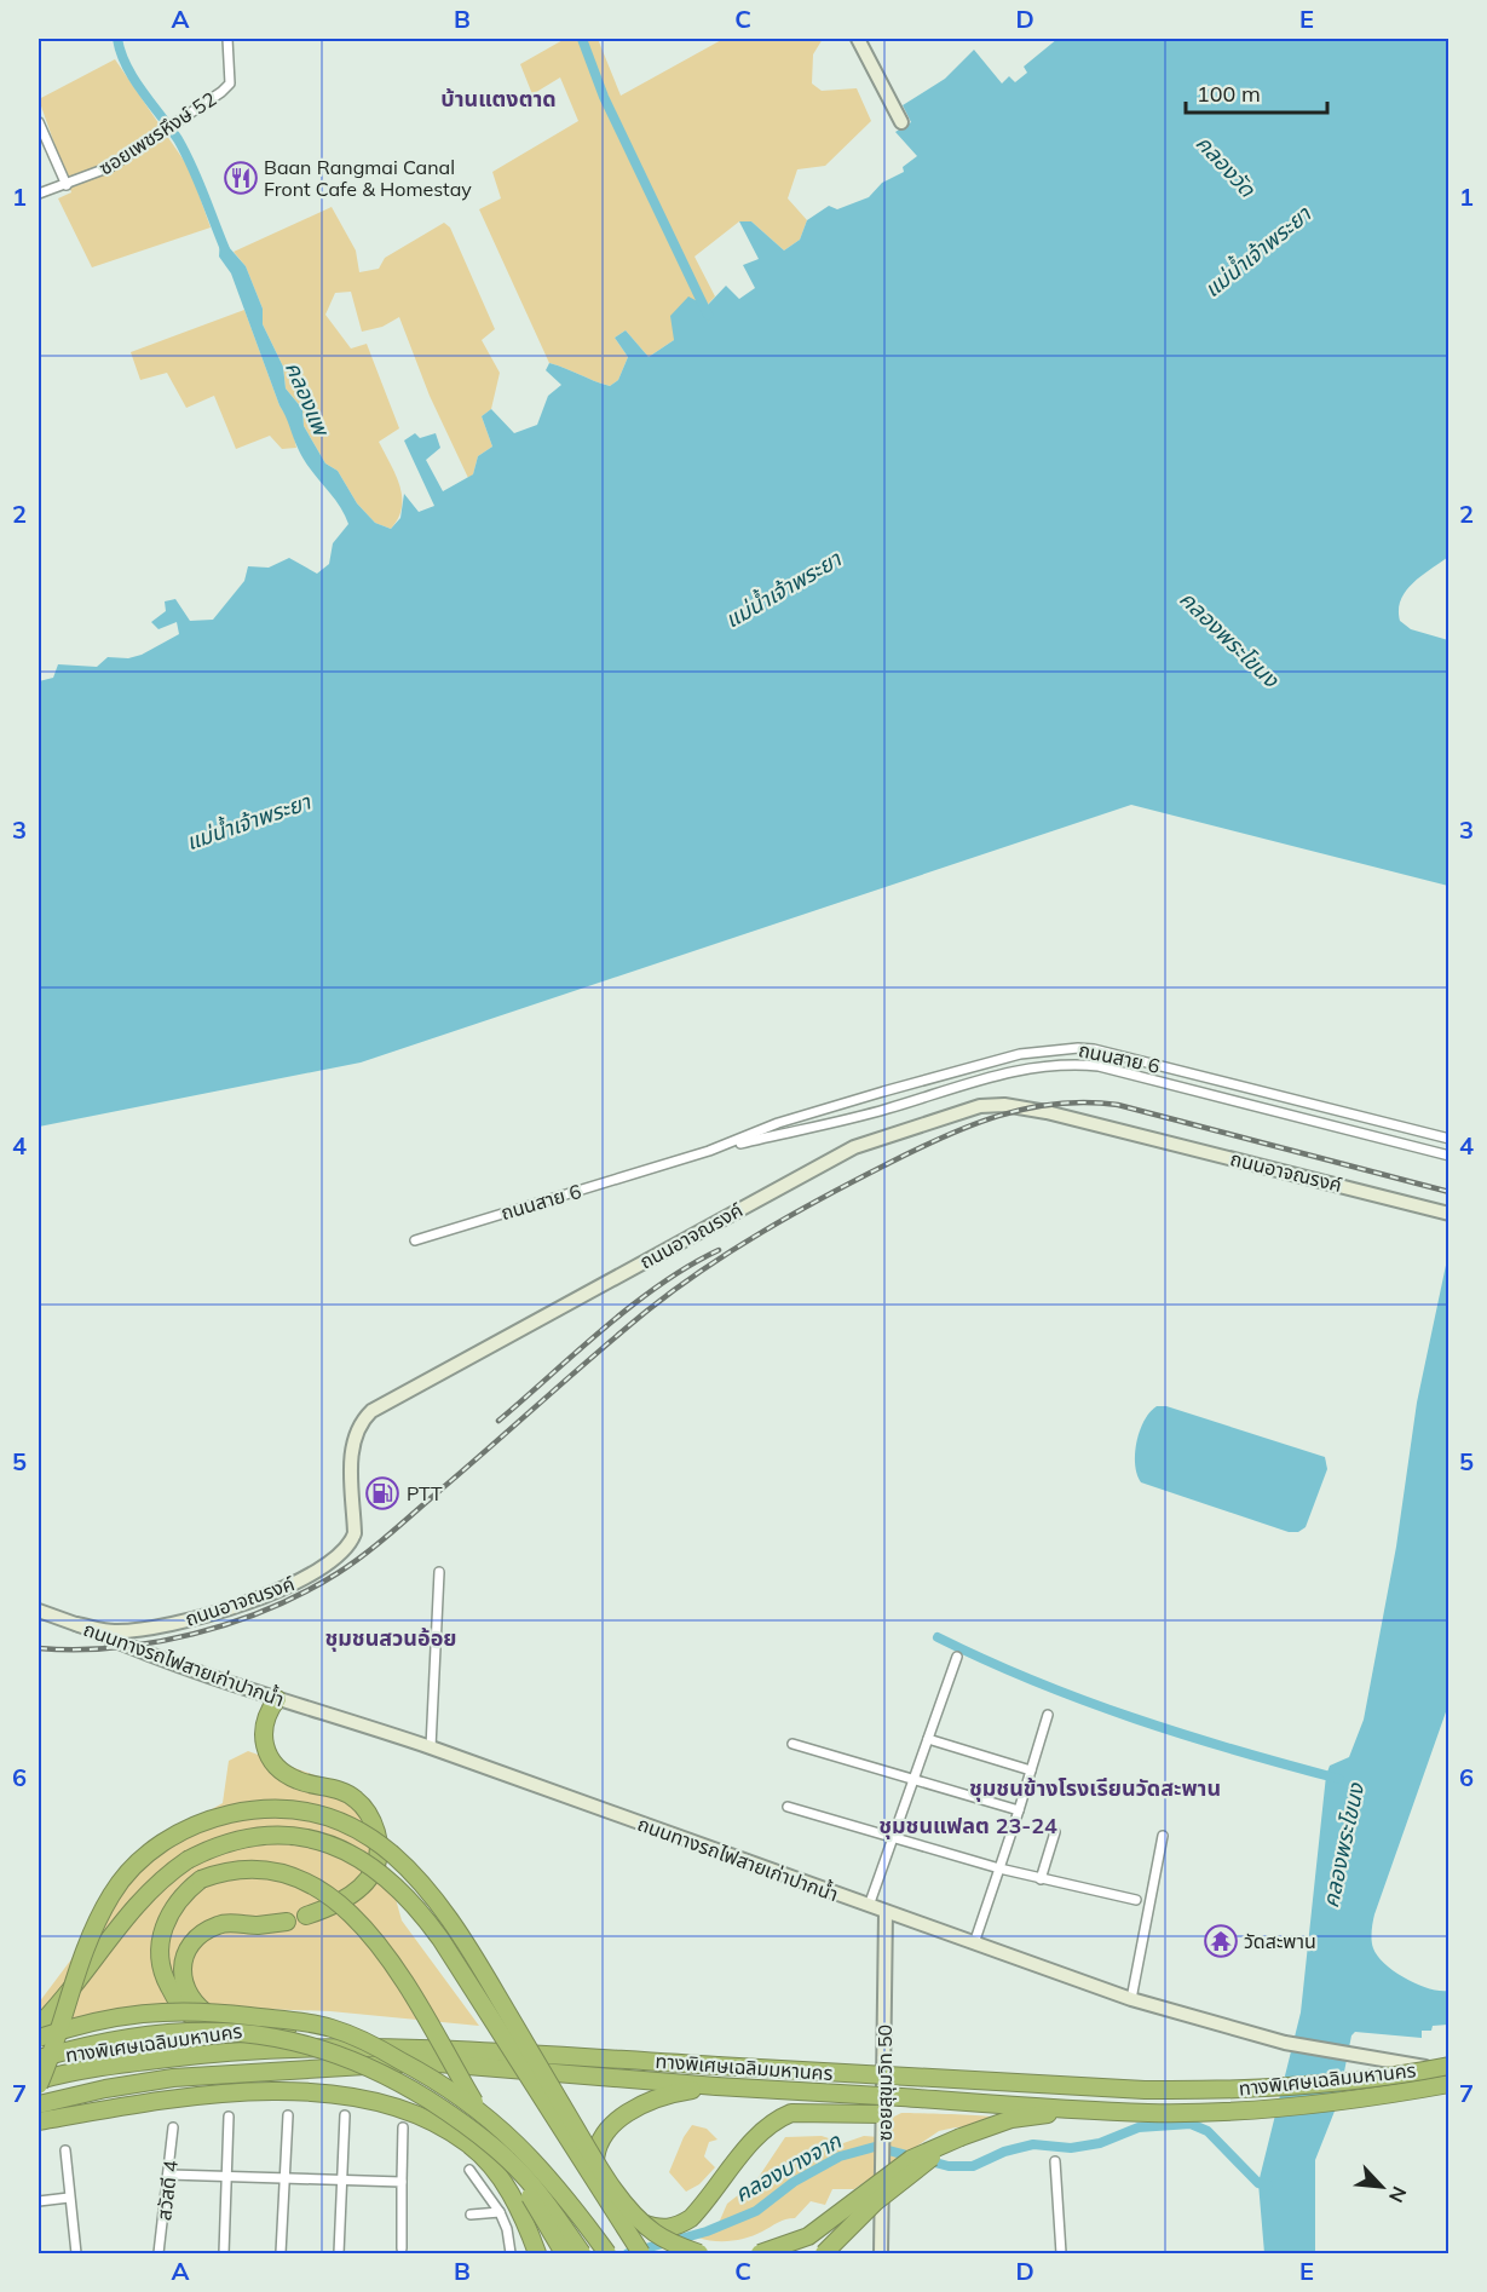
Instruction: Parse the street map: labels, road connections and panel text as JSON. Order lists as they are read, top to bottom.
{
  "streets": {
    "highway": ["ทางพิเศษเฉลิมมหานคร"],
    "street": [
      "ซอยเพชรหึงษ์ 52",
      "ถนนสาย 6",
      "ถนนอาจณรงค์",
      "ถนนทางรถไฟสายเก่าปากน้ำ",
      "ซอยสุขุมวิท 50",
      "สวัสดี 4"
    ]
  },
  "crossings": [
    ["ถนนอาจณรงค์", "ถนนทางรถไฟสายเก่าปากน้ำ"],
    ["ถนนทางรถไฟสายเก่าปากน้ำ", "ทางพิเศษเฉลิมมหานคร"],
    ["ถนนทางรถไฟสายเก่าปากน้ำ", "ซอยสุขุมวิท 50"]
  ],
  "districts": [
    "บ้านแตงตาด",
    "ชุมชนสวนอ้อย",
    "ชุมชนข้างโรงเรียนวัดสะพาน",
    "ชุมชนแฟลต 23-24"
  ],
  "water": [
    "คลองวัด",
    "แม่น้ำเจ้าพระยา",
    "คลองแพ",
    "คลองพระโขนง",
    "คลองบางจาก"
  ],
  "places": {
    "restaurant": ["Baan Rangmai Canal Front Cafe & Homestay"],
    "fuel station": ["PTT"],
    "temple": ["วัดสะพาน"]
  },
  "scale_bar": "100 m",
  "north": "bottom right",
  "grid": {
    "columns": [
      "A",
      "B",
      "C",
      "D",
      "E"
    ],
    "rows": [
      "1",
      "2",
      "3",
      "4",
      "5",
      "6",
      "7"
    ]
  }
}
